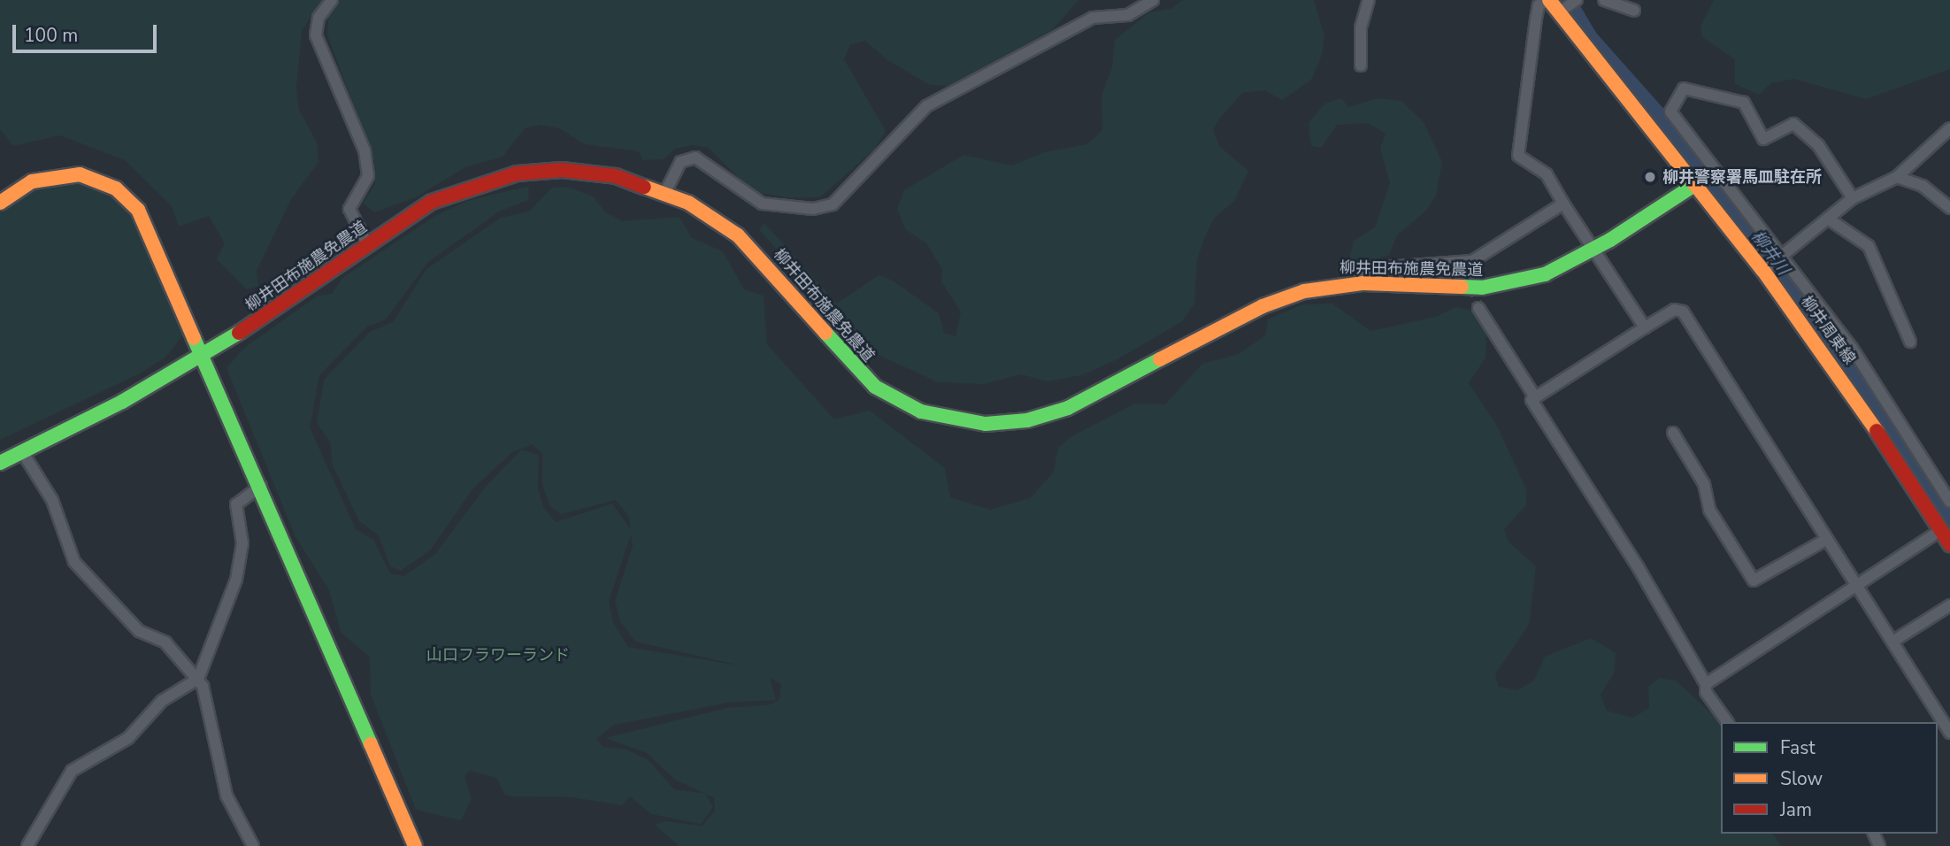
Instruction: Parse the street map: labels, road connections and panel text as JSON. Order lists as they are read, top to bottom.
{
  "streets": {
    "street": ["柳井田布施農免農道", "柳井周東線"]
  },
  "crossings": [
    ["柳井田布施農免農道", "柳井周東線"]
  ],
  "water": ["柳井川"],
  "parks": ["山口フラワーランド"],
  "places": ["柳井警察署馬皿駐在所"],
  "legend": ["Fast", "Slow", "Jam"],
  "scale_bar": "100 m"
}
